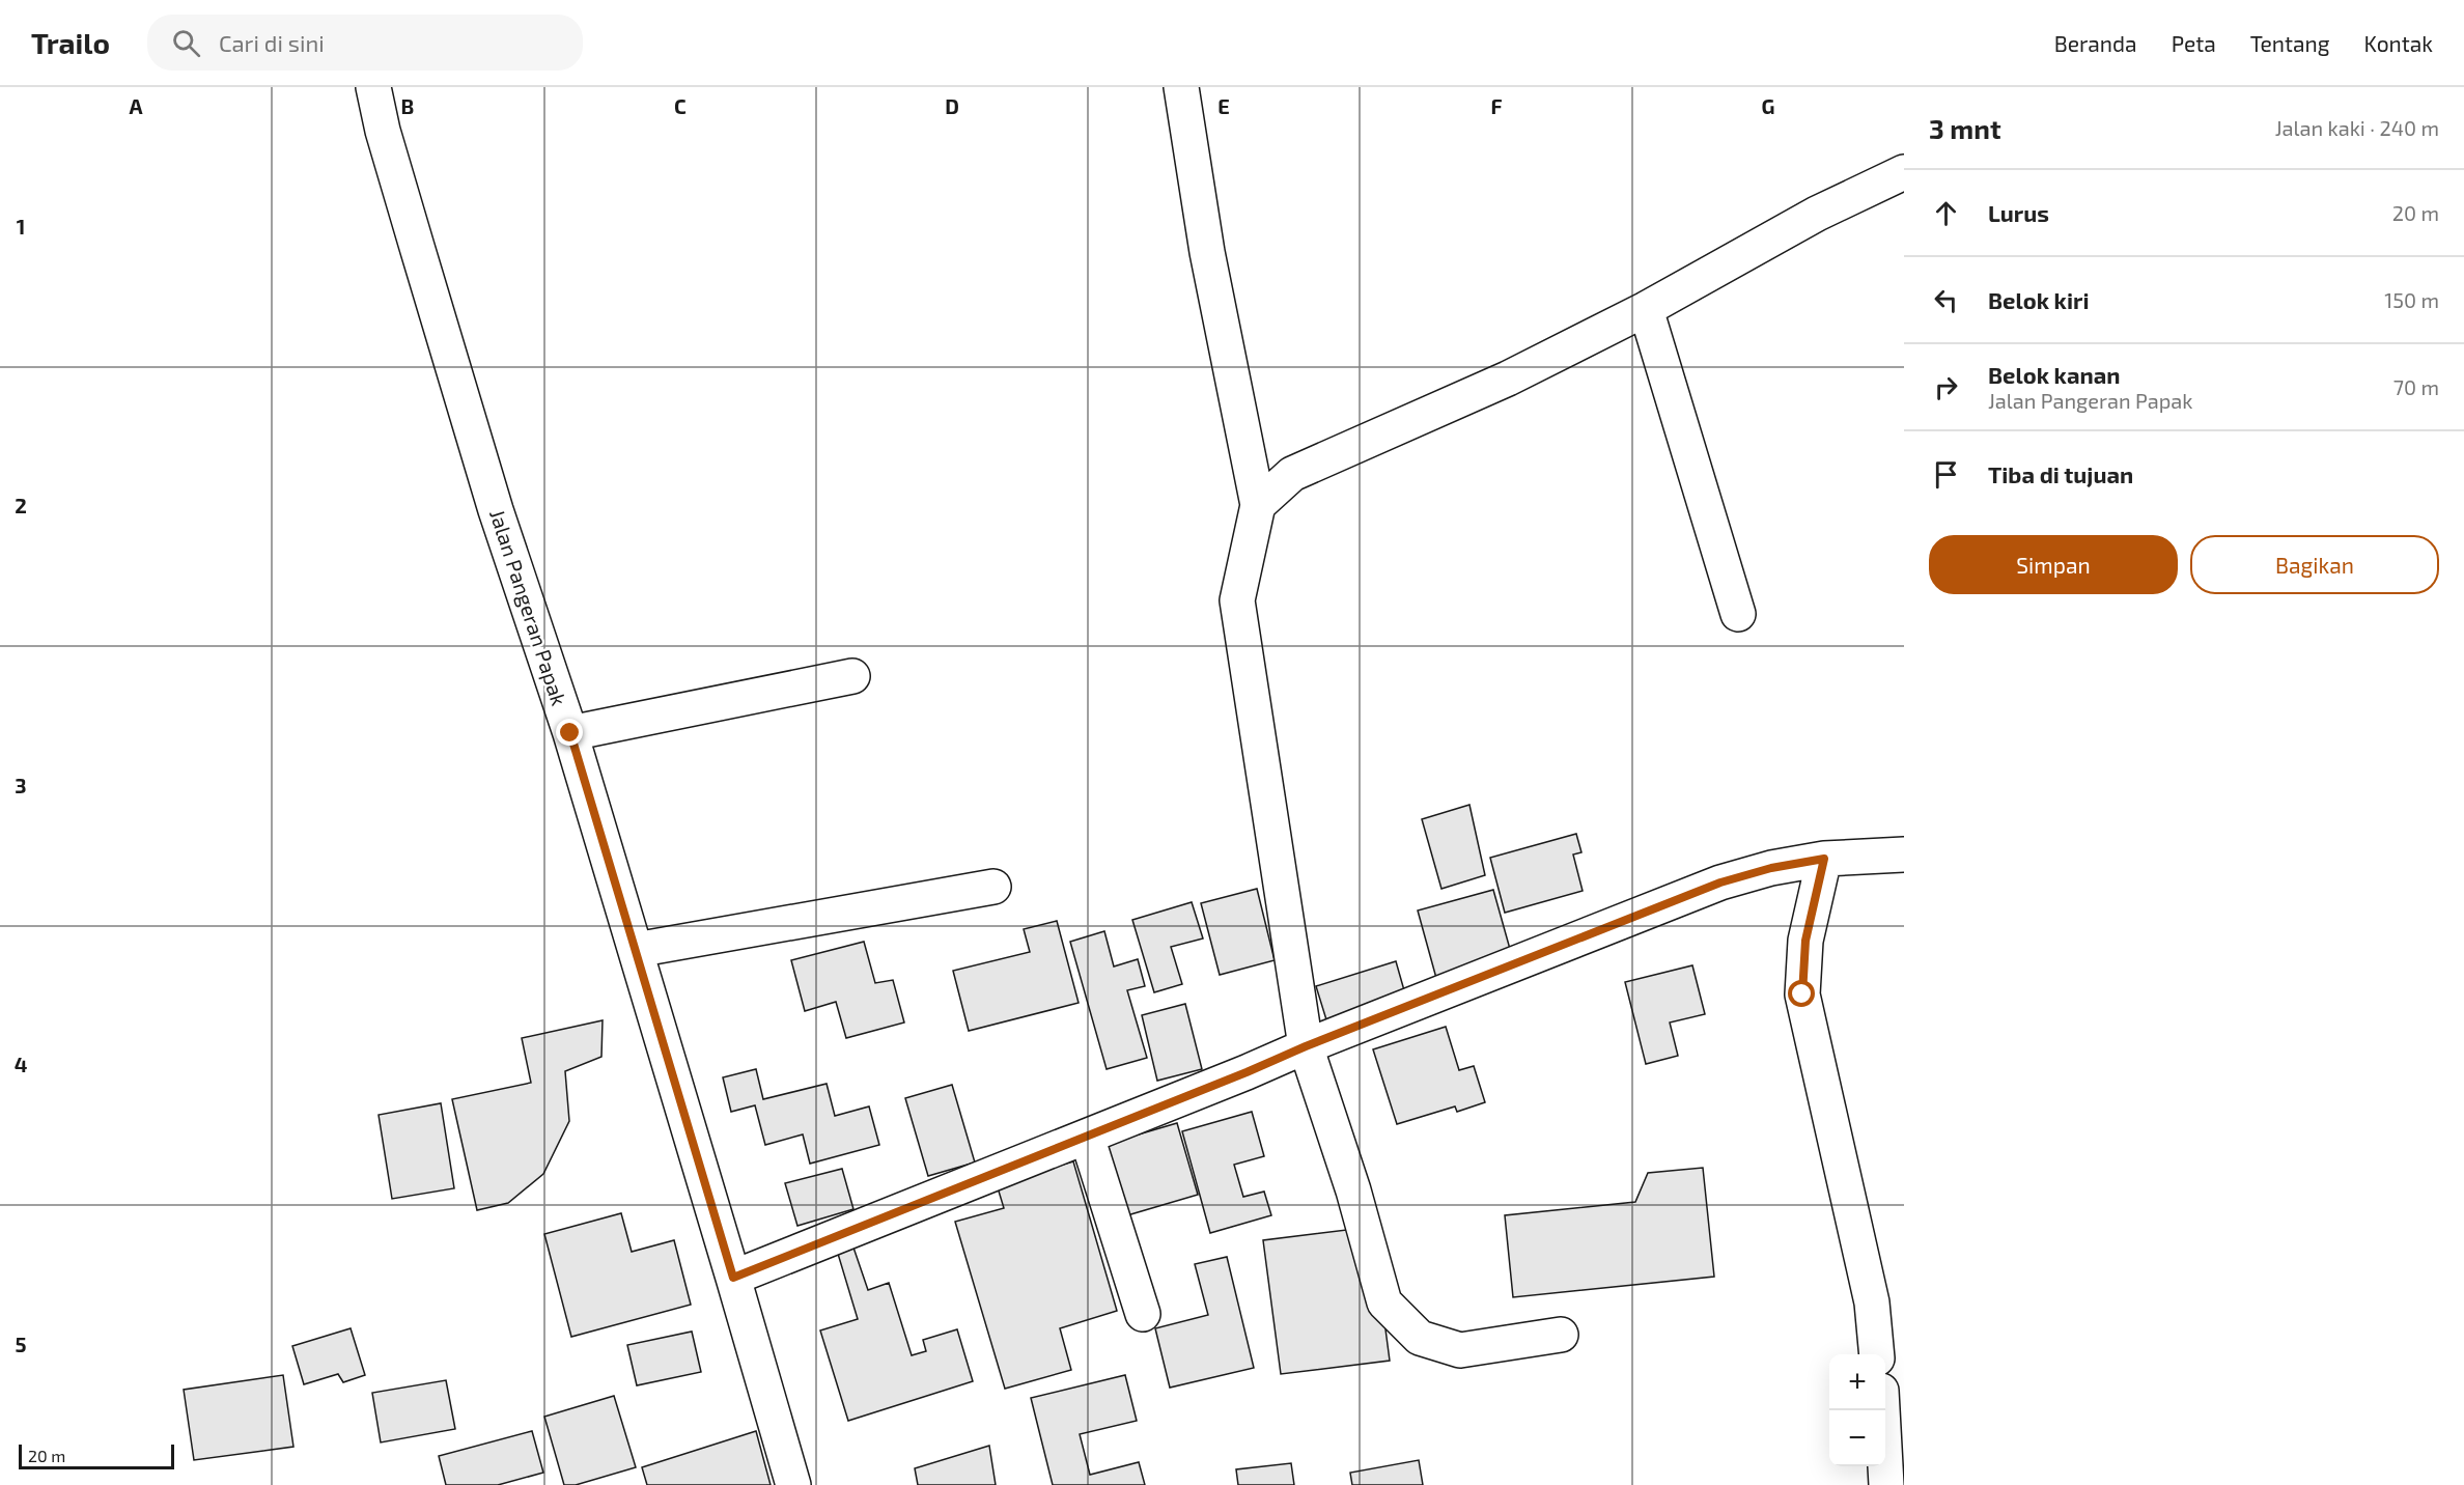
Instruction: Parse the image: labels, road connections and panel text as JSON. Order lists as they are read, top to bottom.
{
  "streets": {
    "street": ["Jalan Pangeran Papak"]
  },
  "scale_bar": "20 m",
  "page": {
    "header": "Trailo",
    "search": "Cari di sini",
    "nav": [
      "Beranda",
      "Peta",
      "Tentang",
      "Kontak"
    ],
    "heading": ["3 mnt", "Jalan kaki · 240 m"],
    "list": [
      ["Lurus", "20 m"],
      ["Belok kiri", "150 m"],
      ["Belok kanan", "Jalan Pangeran Papak", "70 m"],
      "Tiba di tujuan"
    ],
    "buttons": ["Simpan", "Bagikan"],
    "map_buttons": ["+", "−"],
    "scale": "20 m"
  },
  "grid": {
    "columns": [
      "A",
      "B",
      "C",
      "D",
      "E",
      "F",
      "G"
    ],
    "rows": [
      "1",
      "2",
      "3",
      "4",
      "5"
    ]
  }
}
